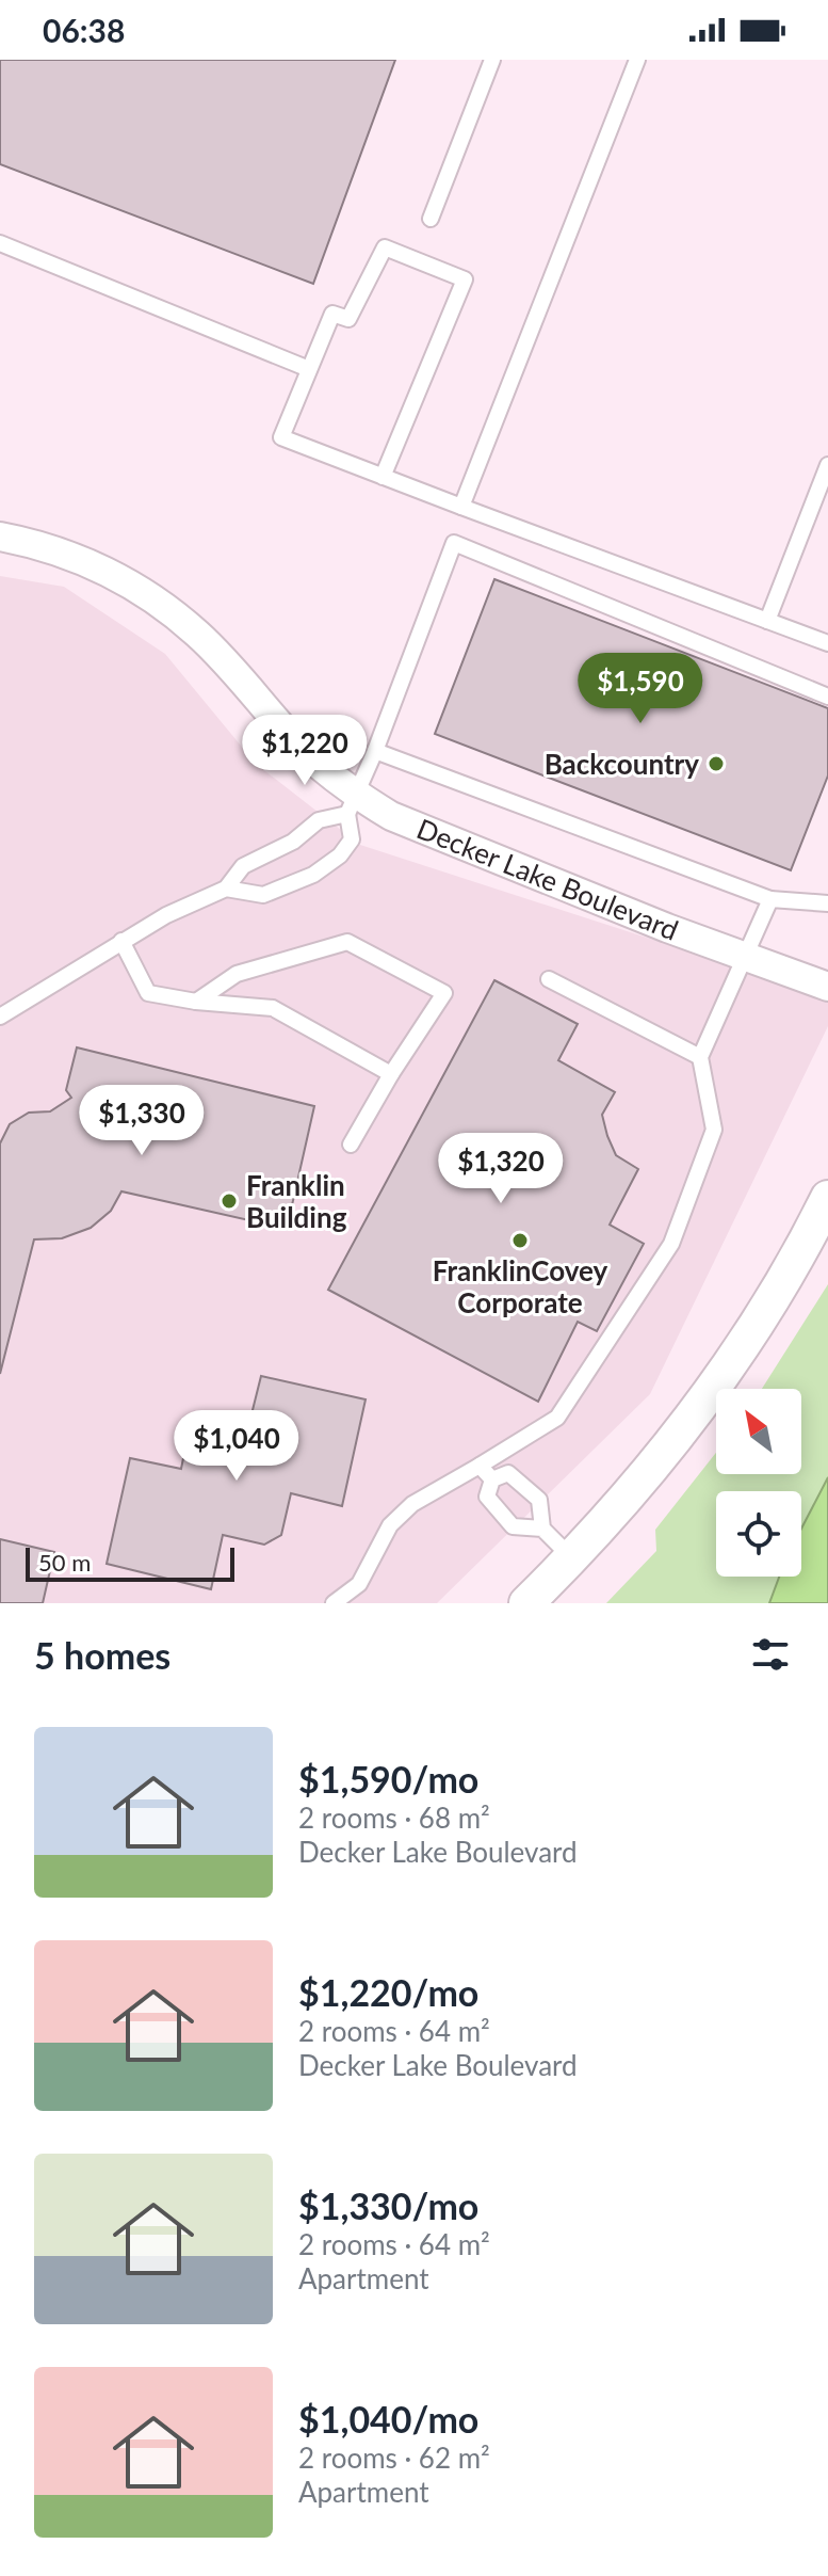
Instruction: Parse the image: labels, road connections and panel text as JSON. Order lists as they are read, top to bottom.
{
  "streets": {
    "street": ["Decker Lake Boulevard"]
  },
  "places": ["Backcountry", "Franklin Building", "FranklinCovey Corporate"],
  "scale_bar": "50 m",
  "north": "top left",
  "page": {
    "status": "06:38",
    "price": [
      "$1,590",
      "$1,220",
      "$1,330",
      "$1,320",
      "$1,040"
    ],
    "scale": "50 m",
    "heading": "5 homes",
    "list": [
      {
        "name": "$1,590/mo",
        "note": "2 rooms · 68 m² · Decker Lake Boulevard"
      },
      {
        "name": "$1,220/mo",
        "note": "2 rooms · 64 m² · Decker Lake Boulevard"
      },
      {
        "name": "$1,330/mo",
        "note": "2 rooms · 64 m² · Apartment"
      },
      {
        "name": "$1,040/mo",
        "note": "2 rooms · 62 m² · Apartment"
      }
    ]
  }
}
